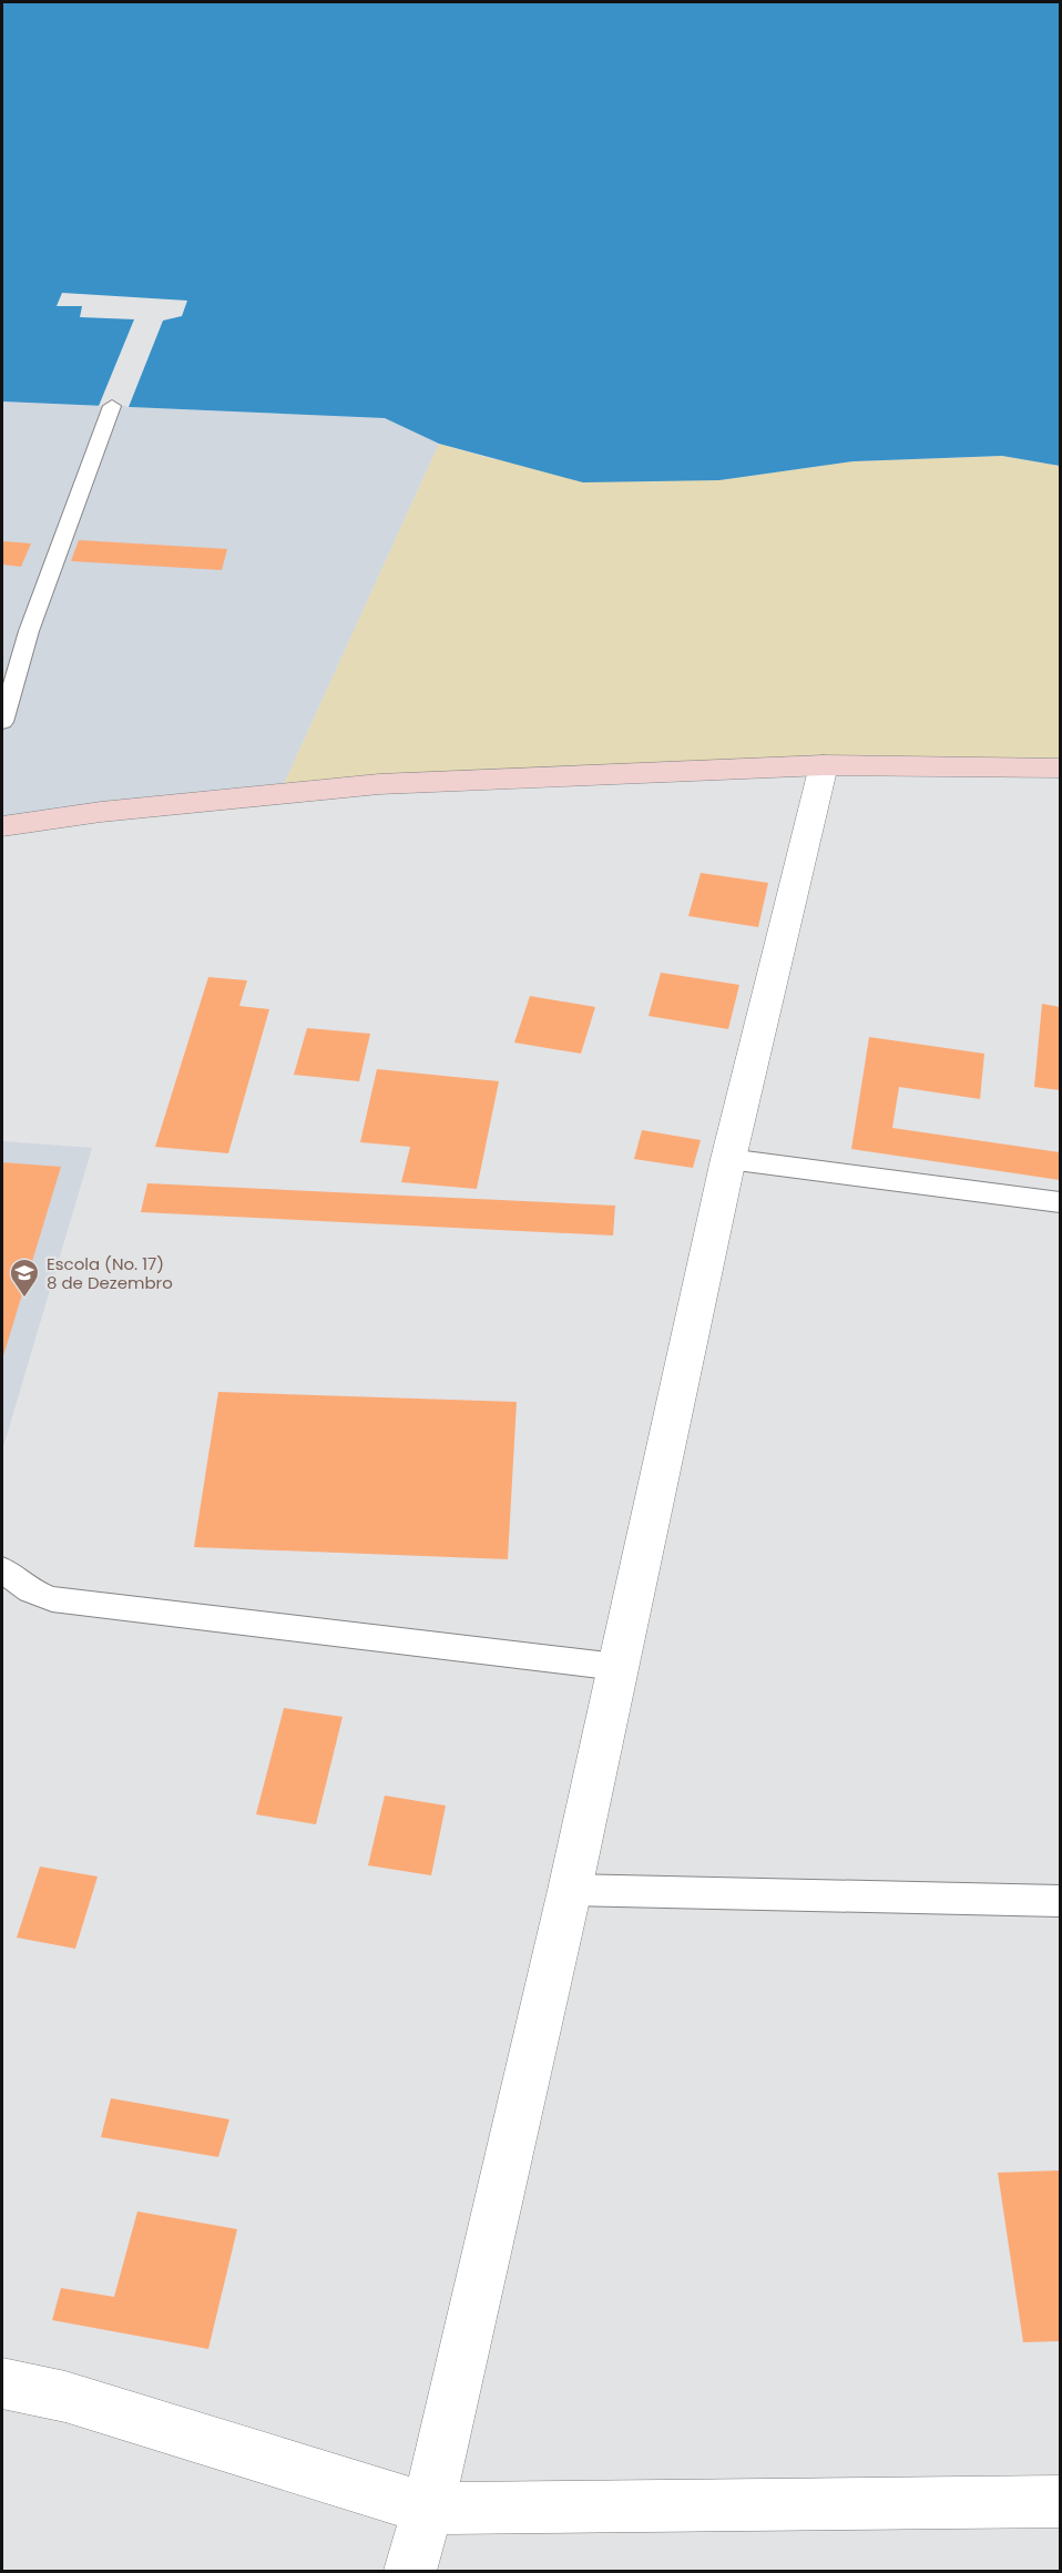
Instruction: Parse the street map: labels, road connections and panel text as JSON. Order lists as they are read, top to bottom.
{
  "places": {
    "school or university": ["Escola (No. 17) 8 de Dezembro"]
  }
}
